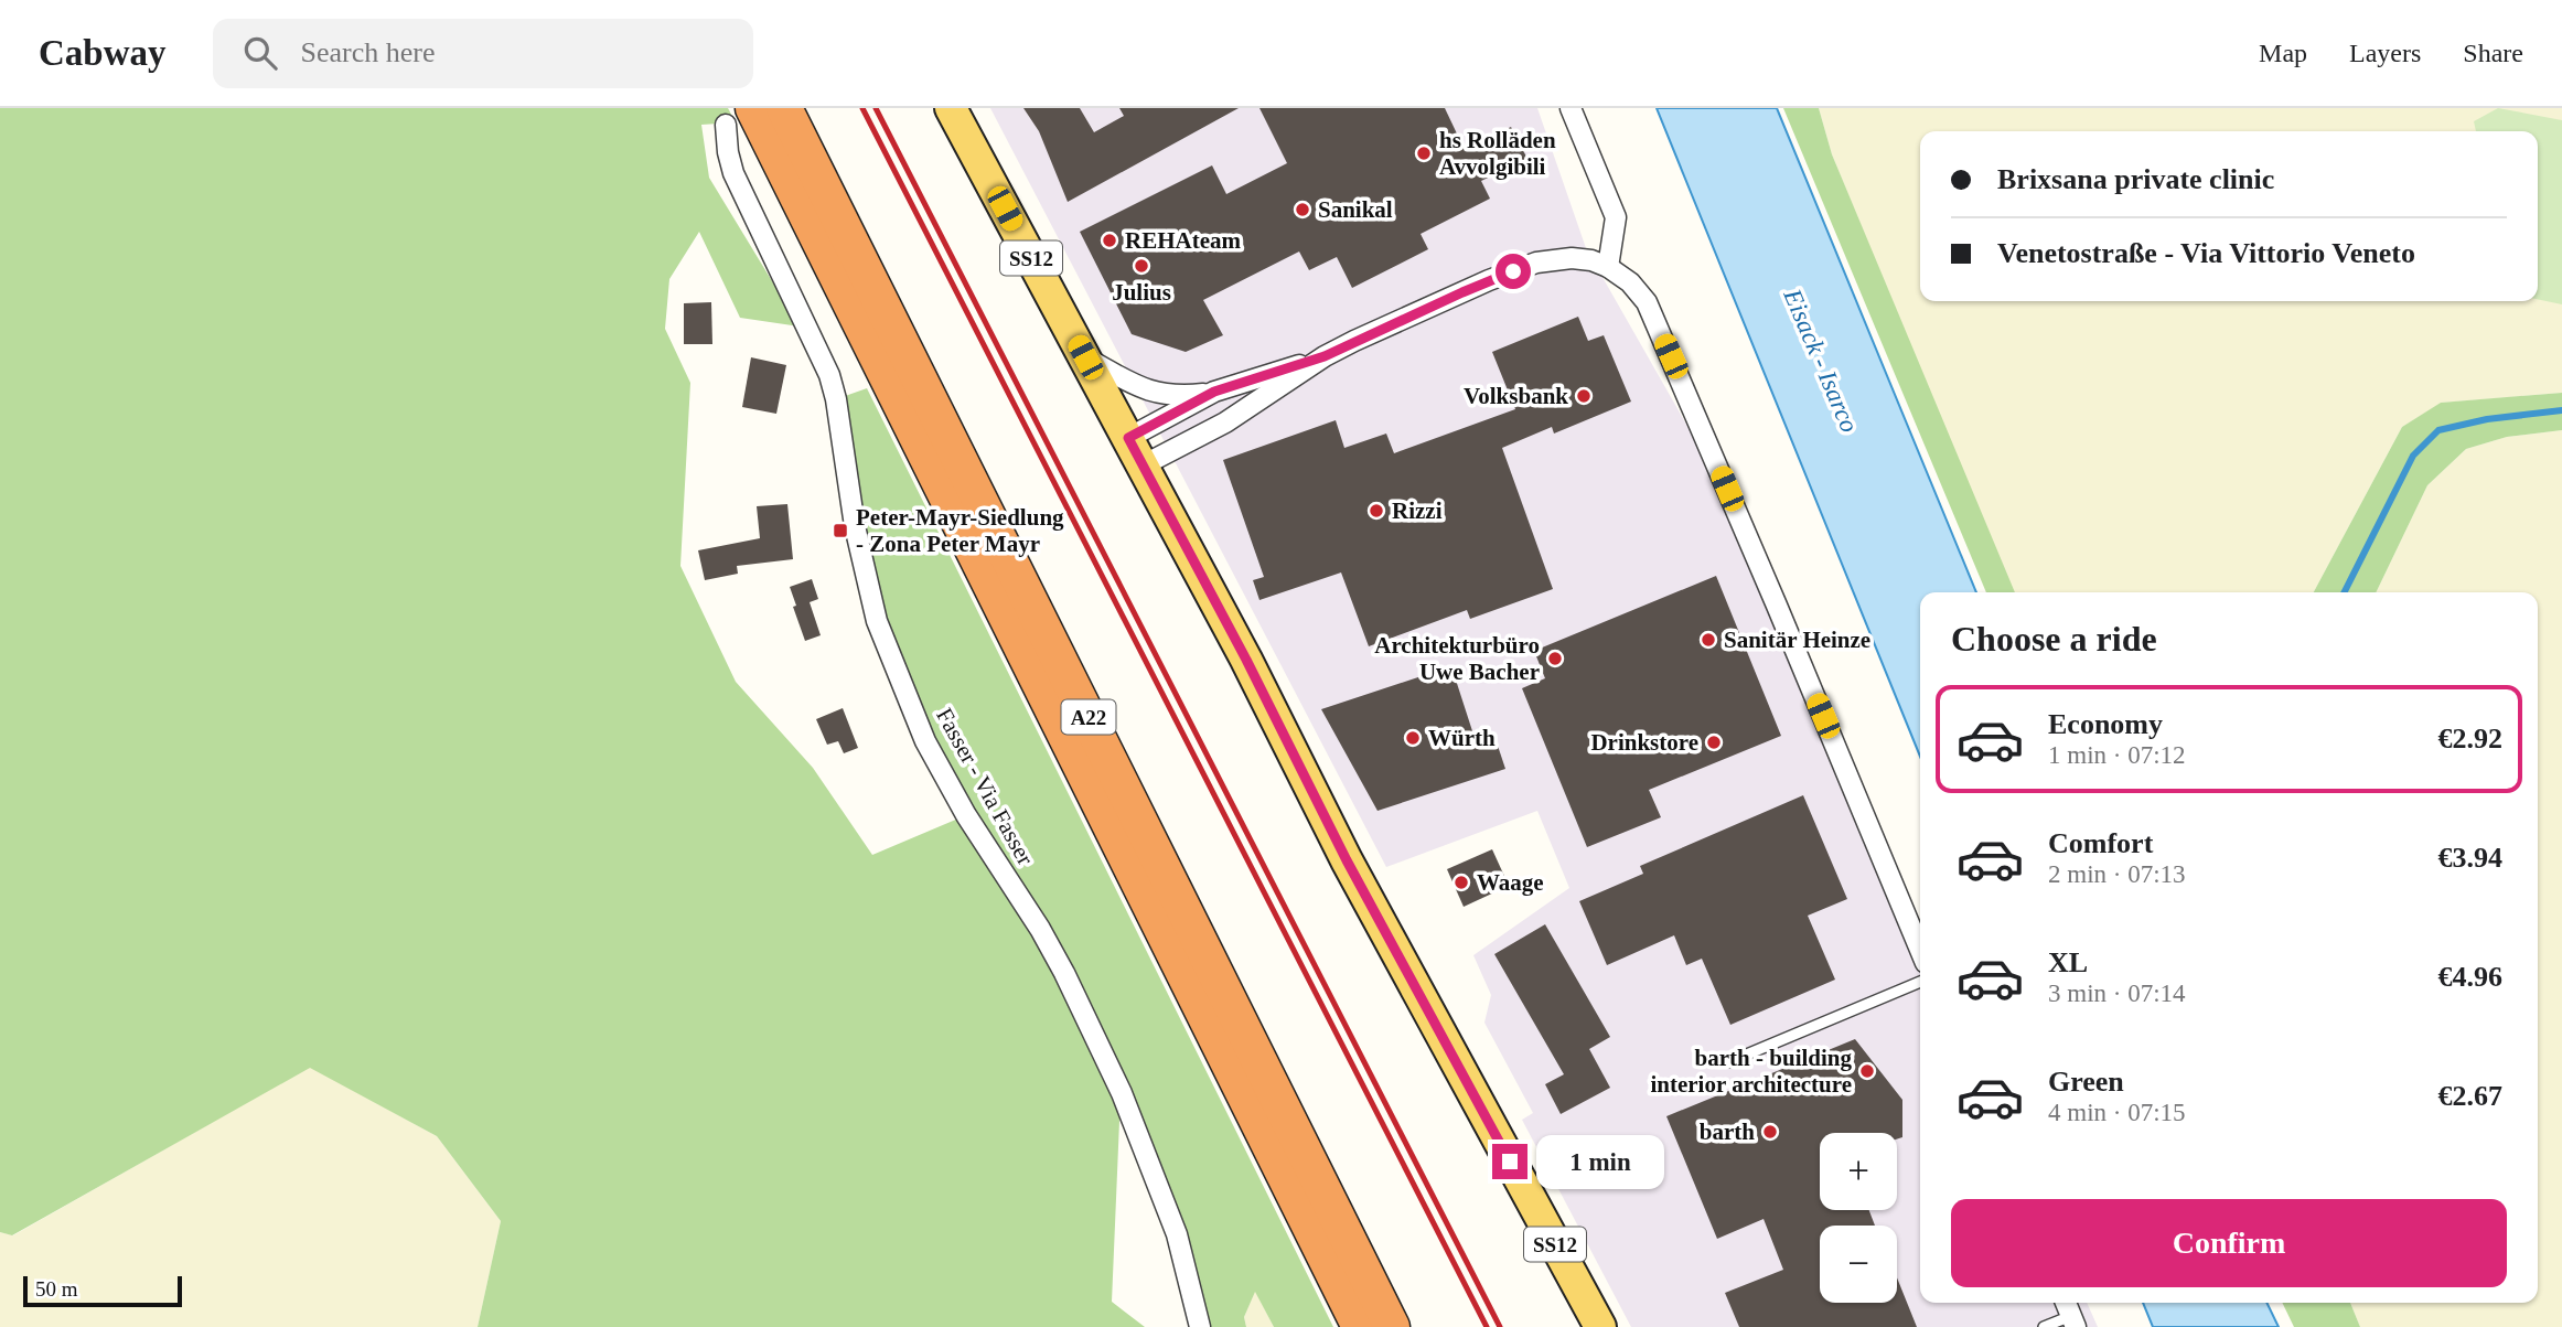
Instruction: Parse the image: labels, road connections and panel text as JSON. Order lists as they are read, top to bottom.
{
  "streets": {
    "highway": ["A22"],
    "main road": ["SS12"],
    "street": ["Fasser - Via Fasser"]
  },
  "crossings": [
    ["A22", "Fasser - Via Fasser"]
  ],
  "water": ["Eisack - Isarco"],
  "places": {
    "other": [
      "hs Rolläden Avvolgibili",
      "Sanikal",
      "REHAteam",
      "Julius",
      "Volksbank",
      "Rizzi",
      "Sanitär Heinze",
      "Architekturbüro Uwe Bacher",
      "Würth",
      "Drinkstore",
      "Waage",
      "barth - building interior architecture",
      "barth"
    ],
    "transit": ["Peter-Mayr-Siedlung - Zona Peter Mayr"]
  },
  "scale_bar": "50 m",
  "page": {
    "header": "Cabway",
    "search": "Search here",
    "nav": ["Map", "Layers", "Share"],
    "banner": ["Brixsana private clinic", "Venetostraße - Via Vittorio Veneto"],
    "heading": "Choose a ride",
    "list": [
      {
        "name": "Economy",
        "note": "1 min · 07:12",
        "value": "€2.92"
      },
      {
        "name": "Comfort",
        "note": "2 min · 07:13",
        "value": "€3.94"
      },
      {
        "name": "XL",
        "note": "3 min · 07:14",
        "value": "€4.96"
      },
      {
        "name": "Green",
        "note": "4 min · 07:15",
        "value": "€2.67"
      }
    ],
    "map_buttons": ["+", "−"],
    "bubble": "1 min",
    "buttons": "Confirm",
    "scale": "50 m"
  }
}
